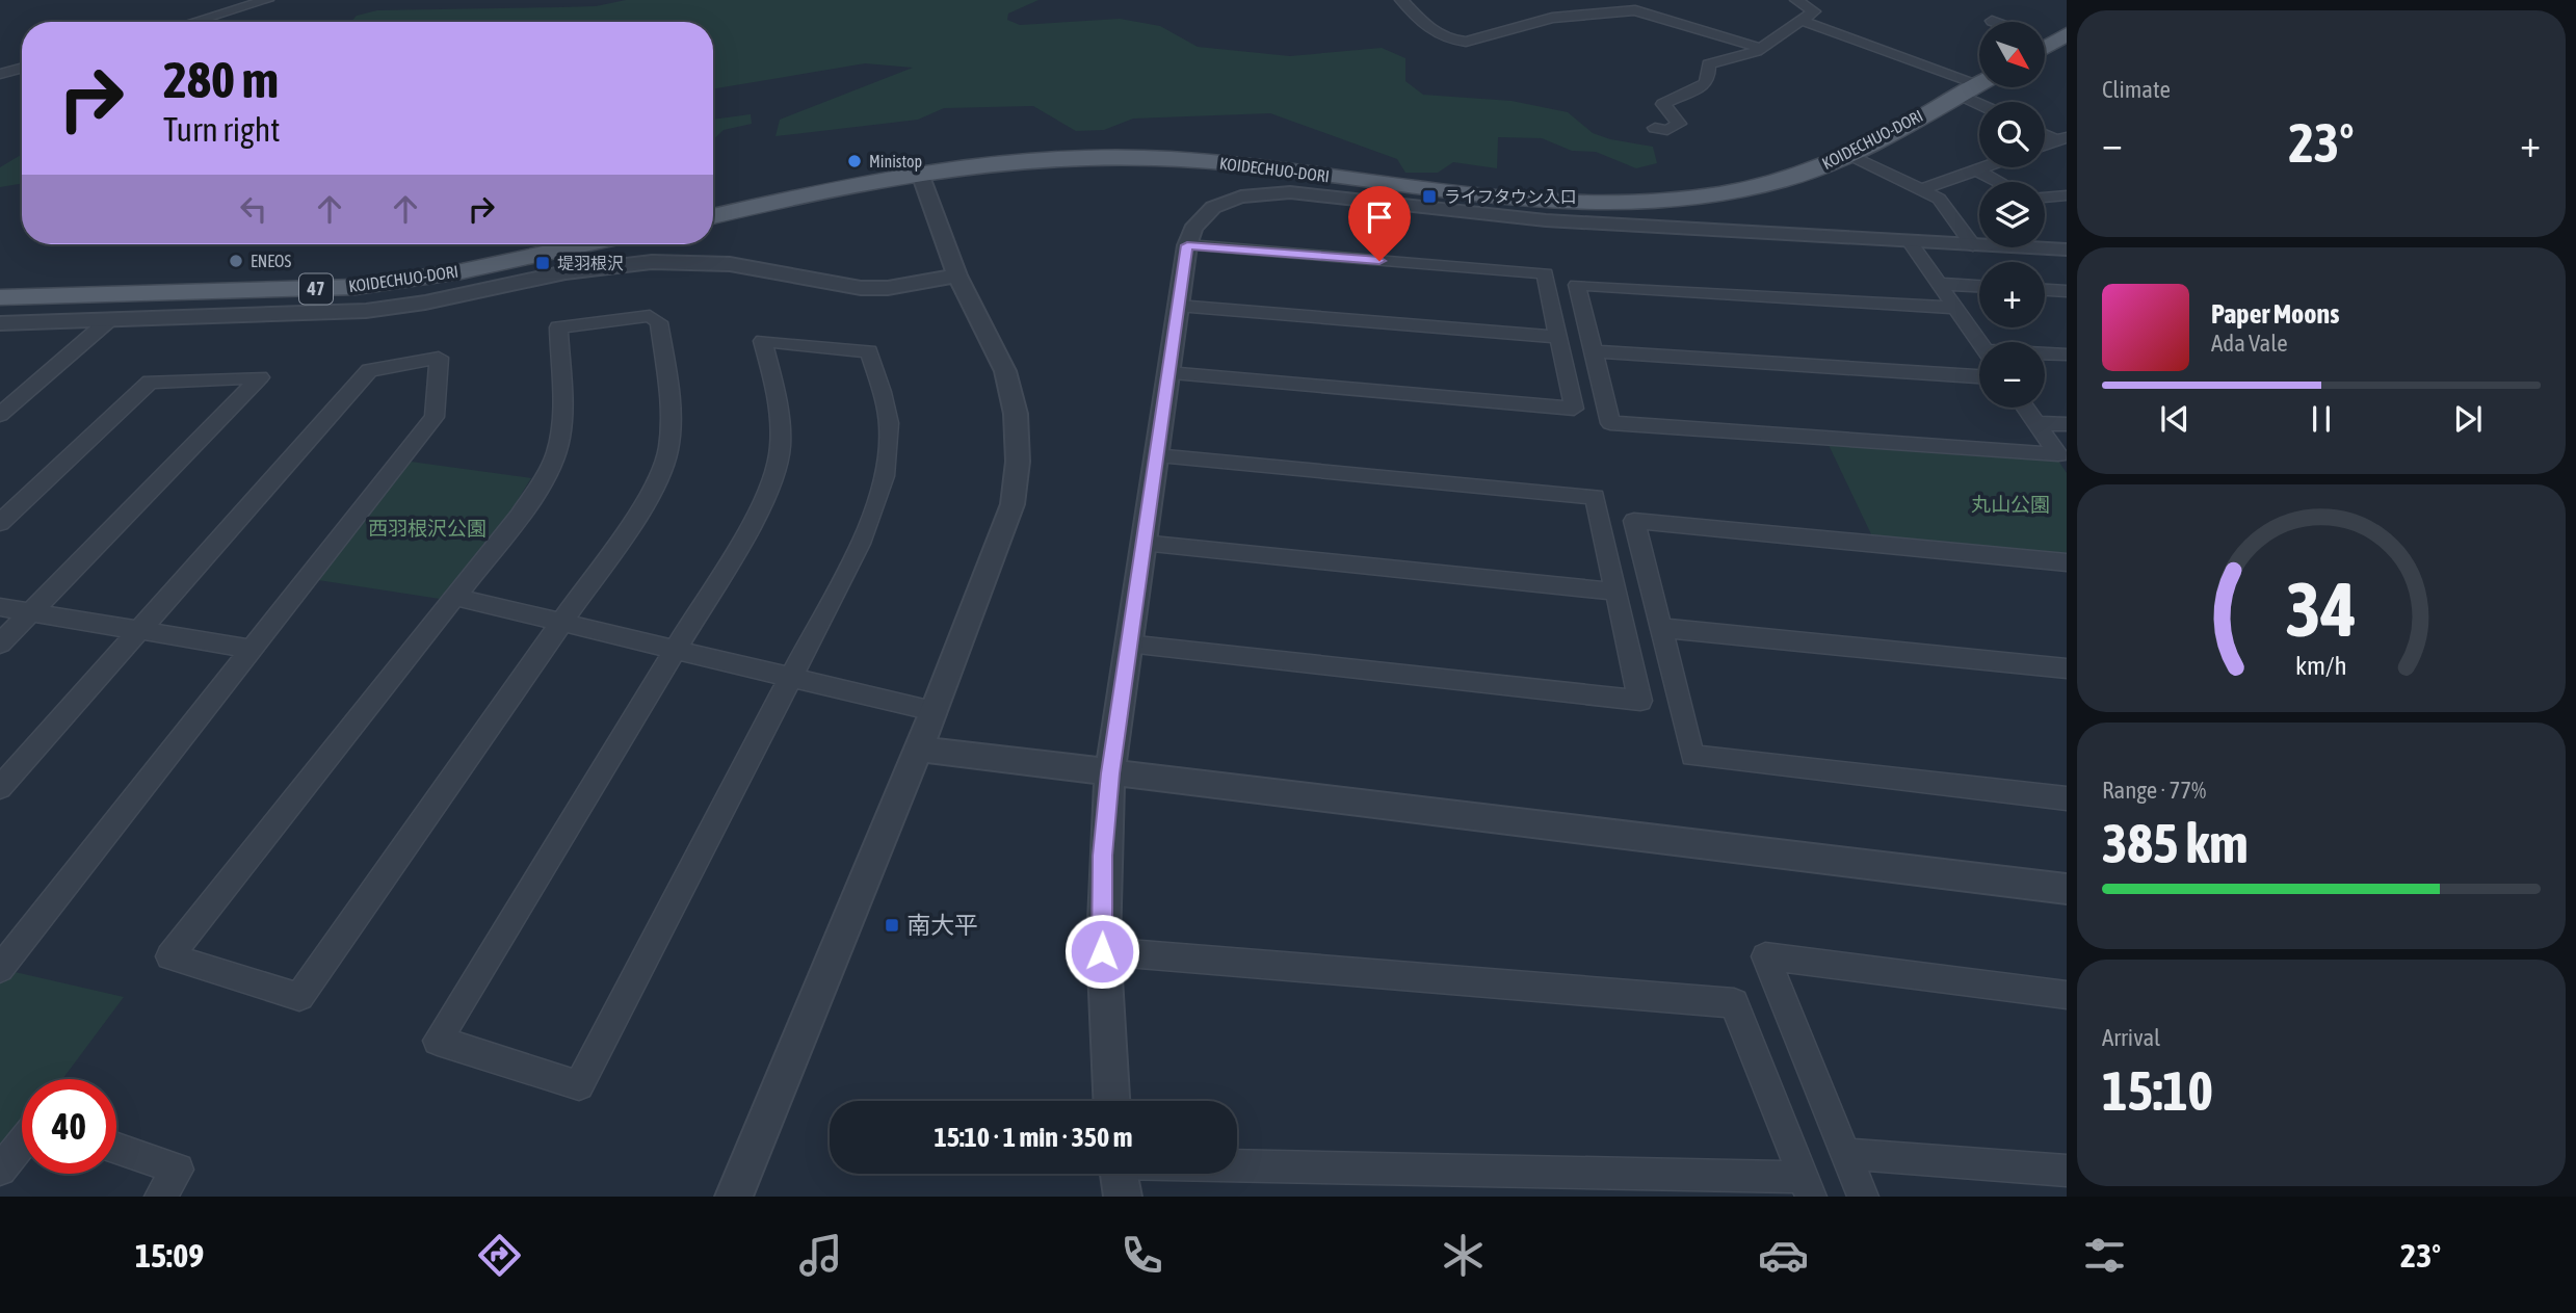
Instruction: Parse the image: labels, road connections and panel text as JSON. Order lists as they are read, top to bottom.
{
  "streets": {
    "main road": ["KOIDECHUO-DORI", "47"]
  },
  "parks": ["丸山公園", "西羽根沢公園"],
  "places": {
    "other": ["Ministop", "ENEOS"],
    "transit": ["ライフタウン入口", "堤羽根沢", "南大平"]
  },
  "north": "bottom right",
  "page": {
    "tile": [
      "Climate",
      ["Range · 77%", "385 km"],
      ["Arrival", "15:10"]
    ],
    "map_buttons": ["+", "−"],
    "turn": ["280 m", "Turn right"],
    "heat": ["−", "23°", "+"],
    "song": ["Paper Moons", "Ada Vale"],
    "limit": "40",
    "trip": "15:10 · 1 min · 350 m",
    "tabs": ["15:09", "23°"],
    "gauge": ["34", "km/h"]
  }
}
